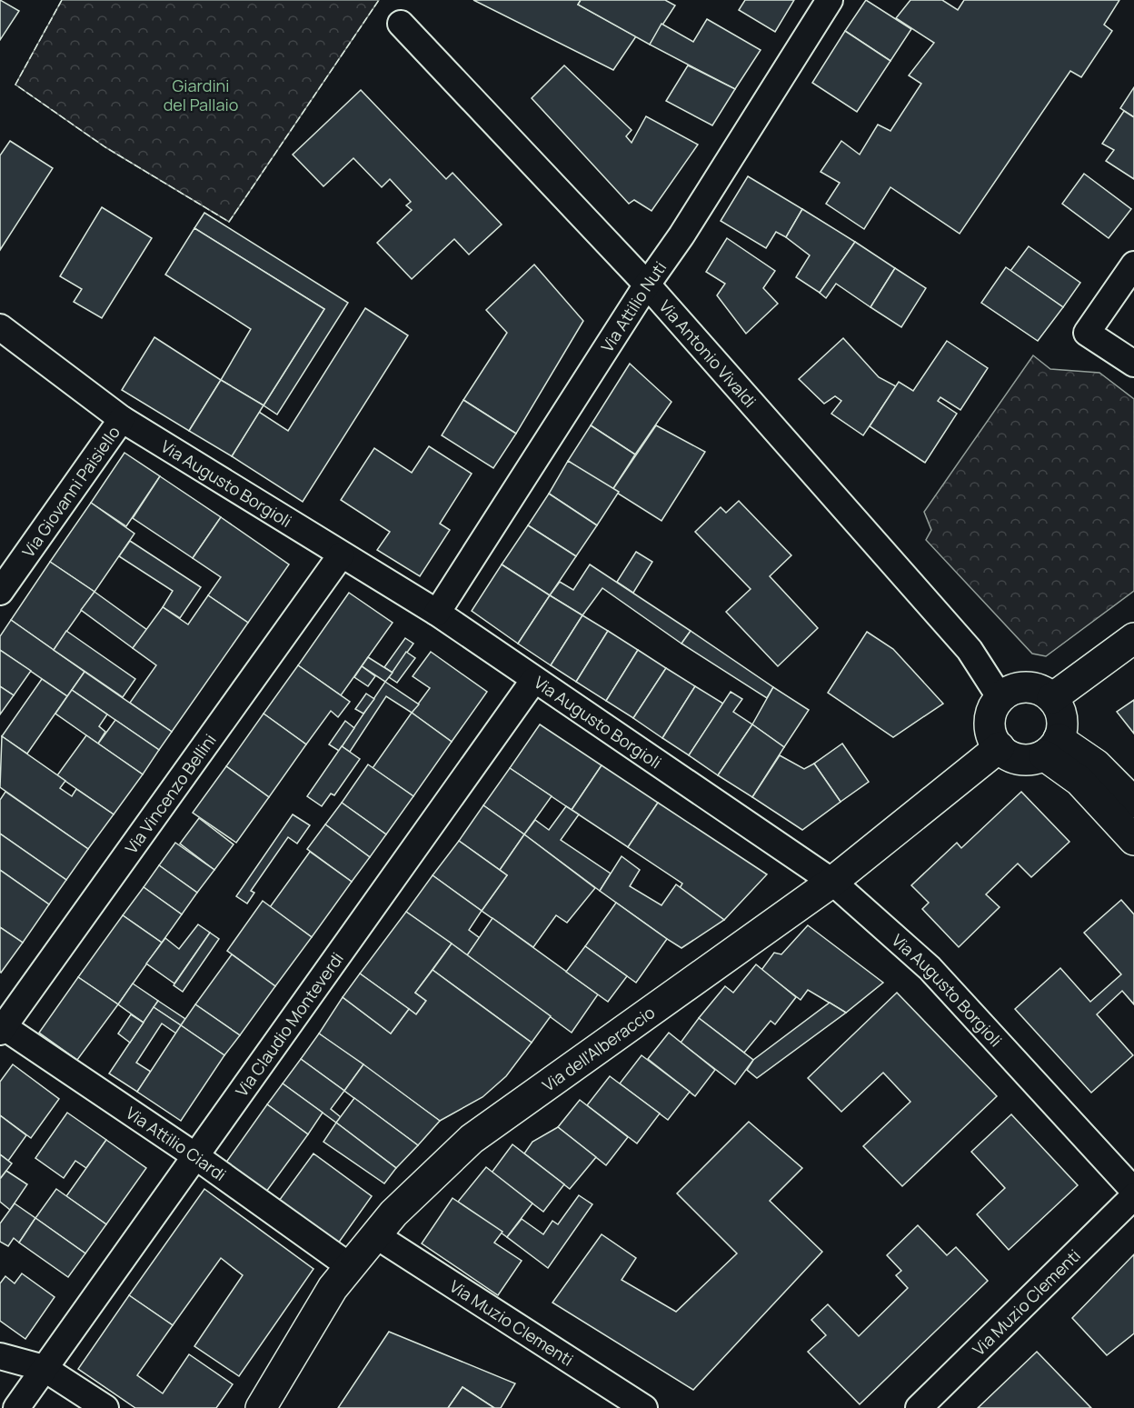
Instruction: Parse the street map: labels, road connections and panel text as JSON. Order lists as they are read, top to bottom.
{
  "streets": {
    "street": [
      "Via Attilio Nuti",
      "Via Antonio Vivaldi",
      "Via Augusto Borgioli",
      "Via Giovanni Paisiello",
      "Via Vincenzo Bellini",
      "Via Claudio Monteverdi",
      "Via dell'Alberaccio",
      "Via Attilio Ciardi",
      "Via Muzio Clementi"
    ]
  },
  "crossings": [
    ["Via Attilio Nuti", "Via Antonio Vivaldi"],
    ["Via Attilio Nuti", "Via Augusto Borgioli"],
    ["Via Antonio Vivaldi", "Via dell'Alberaccio"],
    ["Via Augusto Borgioli", "Via Giovanni Paisiello"],
    ["Via Augusto Borgioli", "Via Vincenzo Bellini"],
    ["Via Augusto Borgioli", "Via Claudio Monteverdi"],
    ["Via Augusto Borgioli", "Via dell'Alberaccio"],
    ["Via Vincenzo Bellini", "Via Attilio Ciardi"],
    ["Via Claudio Monteverdi", "Via Attilio Ciardi"],
    ["Via dell'Alberaccio", "Via Attilio Ciardi"],
    ["Via dell'Alberaccio", "Via Muzio Clementi"]
  ],
  "parks": ["Giardini del Pallaio"]
}
